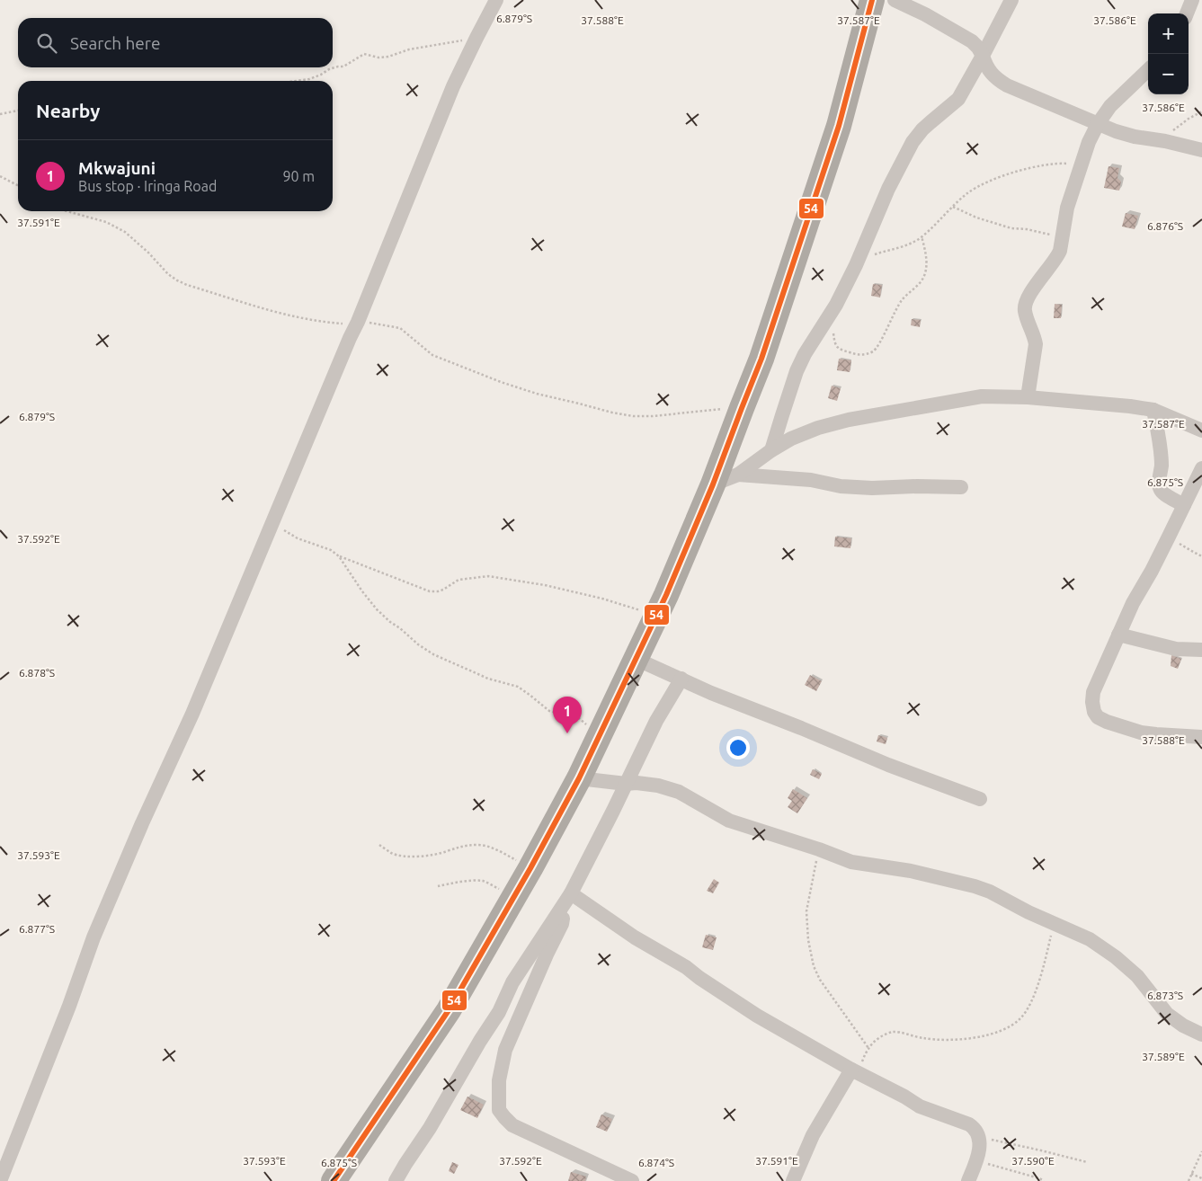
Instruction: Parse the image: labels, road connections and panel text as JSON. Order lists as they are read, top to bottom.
{
  "lines": ["transit line 54"],
  "page": {
    "map_buttons": ["+", "−"],
    "search": "Search here",
    "heading": "Nearby",
    "list": [
      {
        "mark": "1",
        "name": "Mkwajuni",
        "note": "Bus stop · Iringa Road",
        "value": "90 m"
      }
    ],
    "pins": "1"
  },
  "coordinates": [
    "6.879°S",
    "37.588°E",
    "37.587°E",
    "37.586°E",
    "37.591°E",
    "6.876°S",
    "6.875°S",
    "37.592°E",
    "6.878°S",
    "37.593°E",
    "6.877°S",
    "6.873°S",
    "37.589°E",
    "37.590°E",
    "6.874°S"
  ]
}
